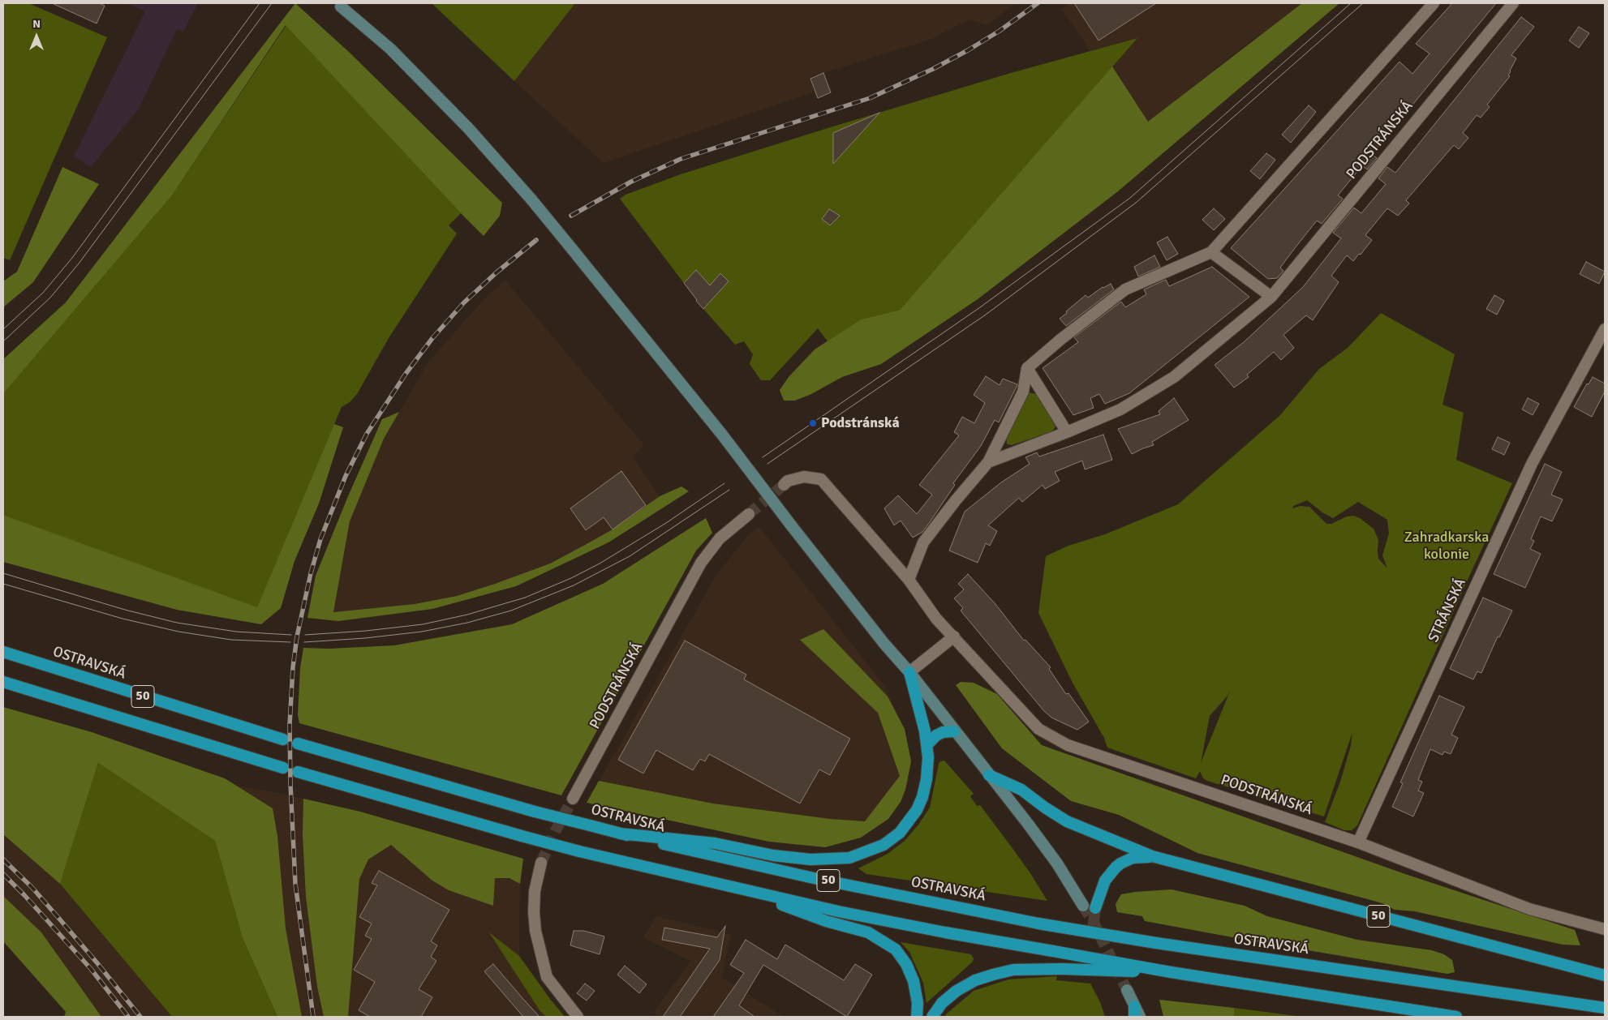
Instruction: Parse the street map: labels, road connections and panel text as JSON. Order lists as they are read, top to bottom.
{
  "streets": {
    "highway": ["OSTRAVSKÁ", "50"],
    "street": ["PODSTRÁNSKÁ", "STRÁNSKÁ"]
  },
  "crossings": [
    ["PODSTRÁNSKÁ", "STRÁNSKÁ"],
    ["OSTRAVSKÁ", "50"]
  ],
  "parks": ["Zahradkarska kolonie"],
  "places": ["Podstránská"],
  "north": "top"
}
